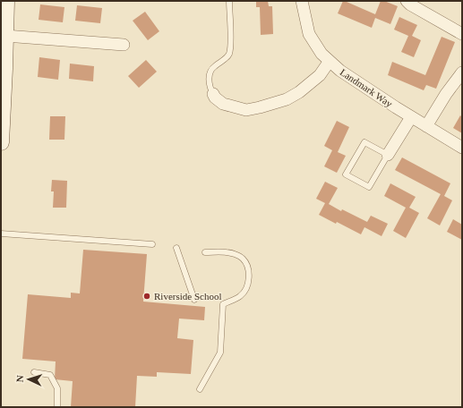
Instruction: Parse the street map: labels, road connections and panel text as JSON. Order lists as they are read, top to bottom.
{
  "streets": {
    "street": ["Landmark Way"]
  },
  "places": ["Riverside School"],
  "north": "left"
}
